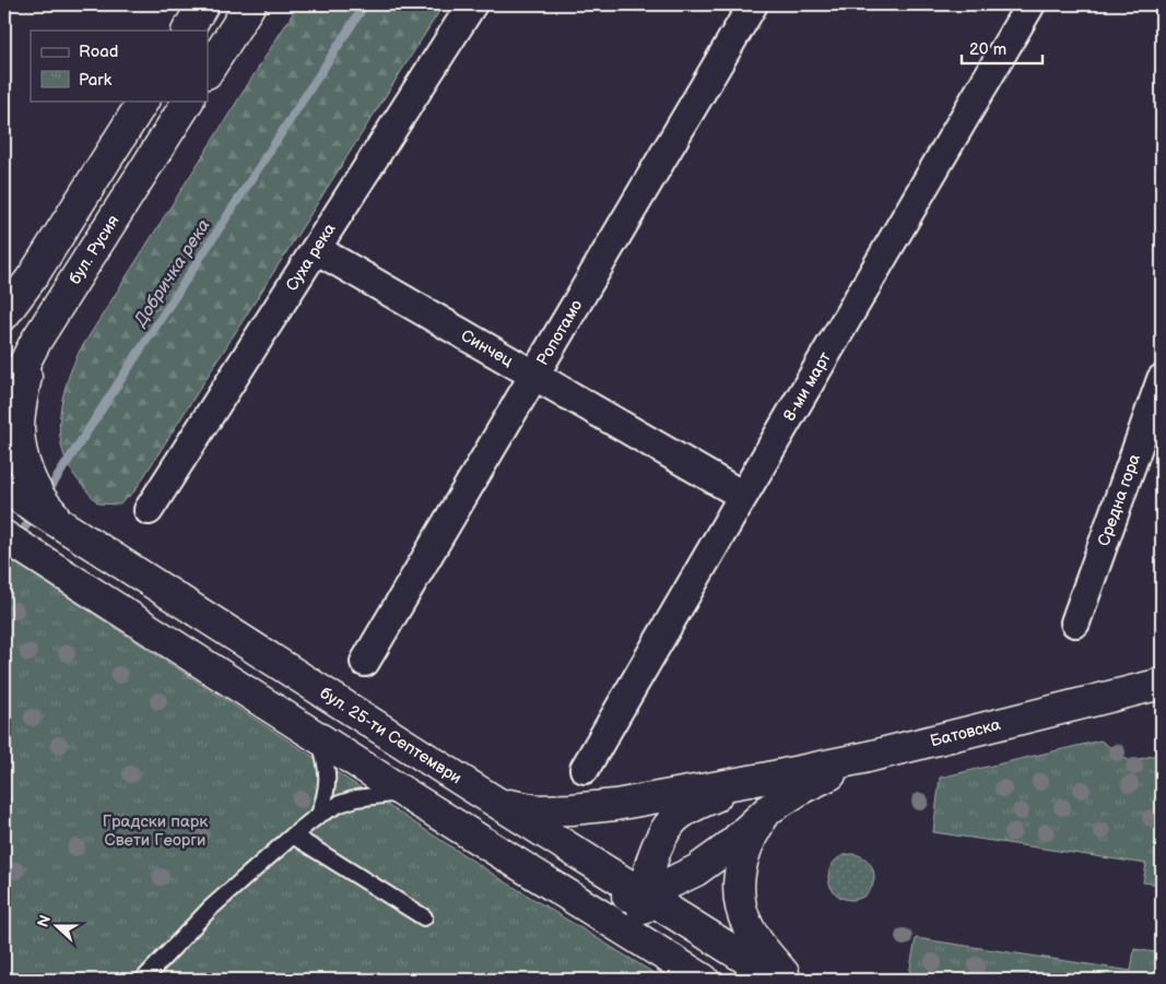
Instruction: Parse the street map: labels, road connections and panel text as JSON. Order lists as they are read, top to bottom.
{
  "streets": {
    "main road": ["бул. Русия", "Батовска", "бул. 25-ти Септември"],
    "street": [
      "Суха река",
      "Ропотамо",
      "Синчец",
      "8-ми март",
      "Средна гора"
    ]
  },
  "crossings": [
    ["Суха река", "Синчец"],
    ["Ропотамо", "Синчец"],
    ["Синчец", "8-ми март"]
  ],
  "water": ["Добричка река"],
  "parks": ["Градски парк Свети Георги"],
  "legend": ["Road", "Park"],
  "scale_bar": "20 m",
  "north": "left"
}
